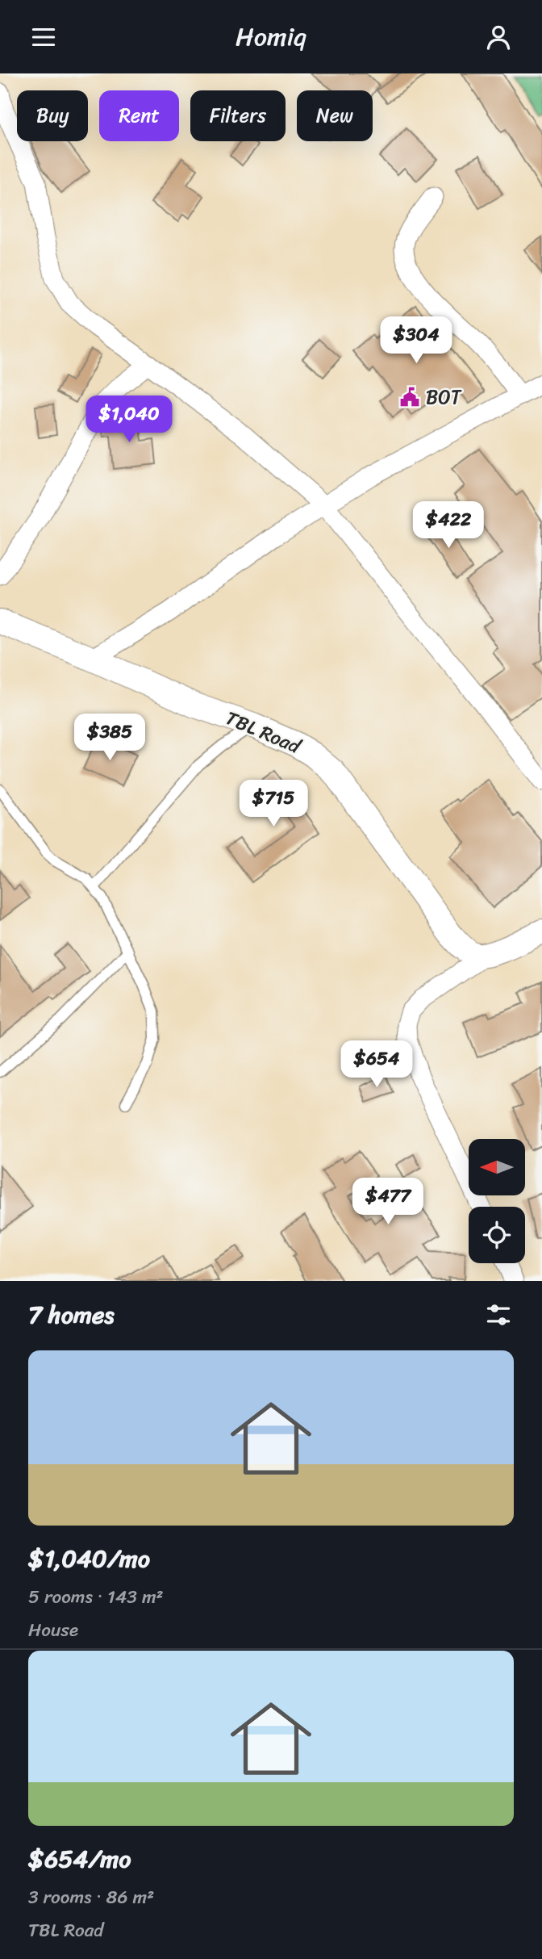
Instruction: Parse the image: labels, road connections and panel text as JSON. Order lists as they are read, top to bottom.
{
  "streets": {
    "street": ["TBL Road"]
  },
  "places": {
    "public building": ["BOT"]
  },
  "north": "left",
  "page": {
    "header": "Homiq",
    "chip": [
      "Buy",
      "Rent",
      "Filters",
      "New"
    ],
    "price": [
      "$304",
      "$1,040",
      "$422",
      "$385",
      "$715",
      "$654",
      "$477"
    ],
    "heading": "7 homes",
    "list": [
      {
        "name": "$1,040/mo",
        "note": "5 rooms · 143 m² · House"
      },
      {
        "name": "$654/mo",
        "note": "3 rooms · 86 m² · TBL Road"
      }
    ]
  }
}
